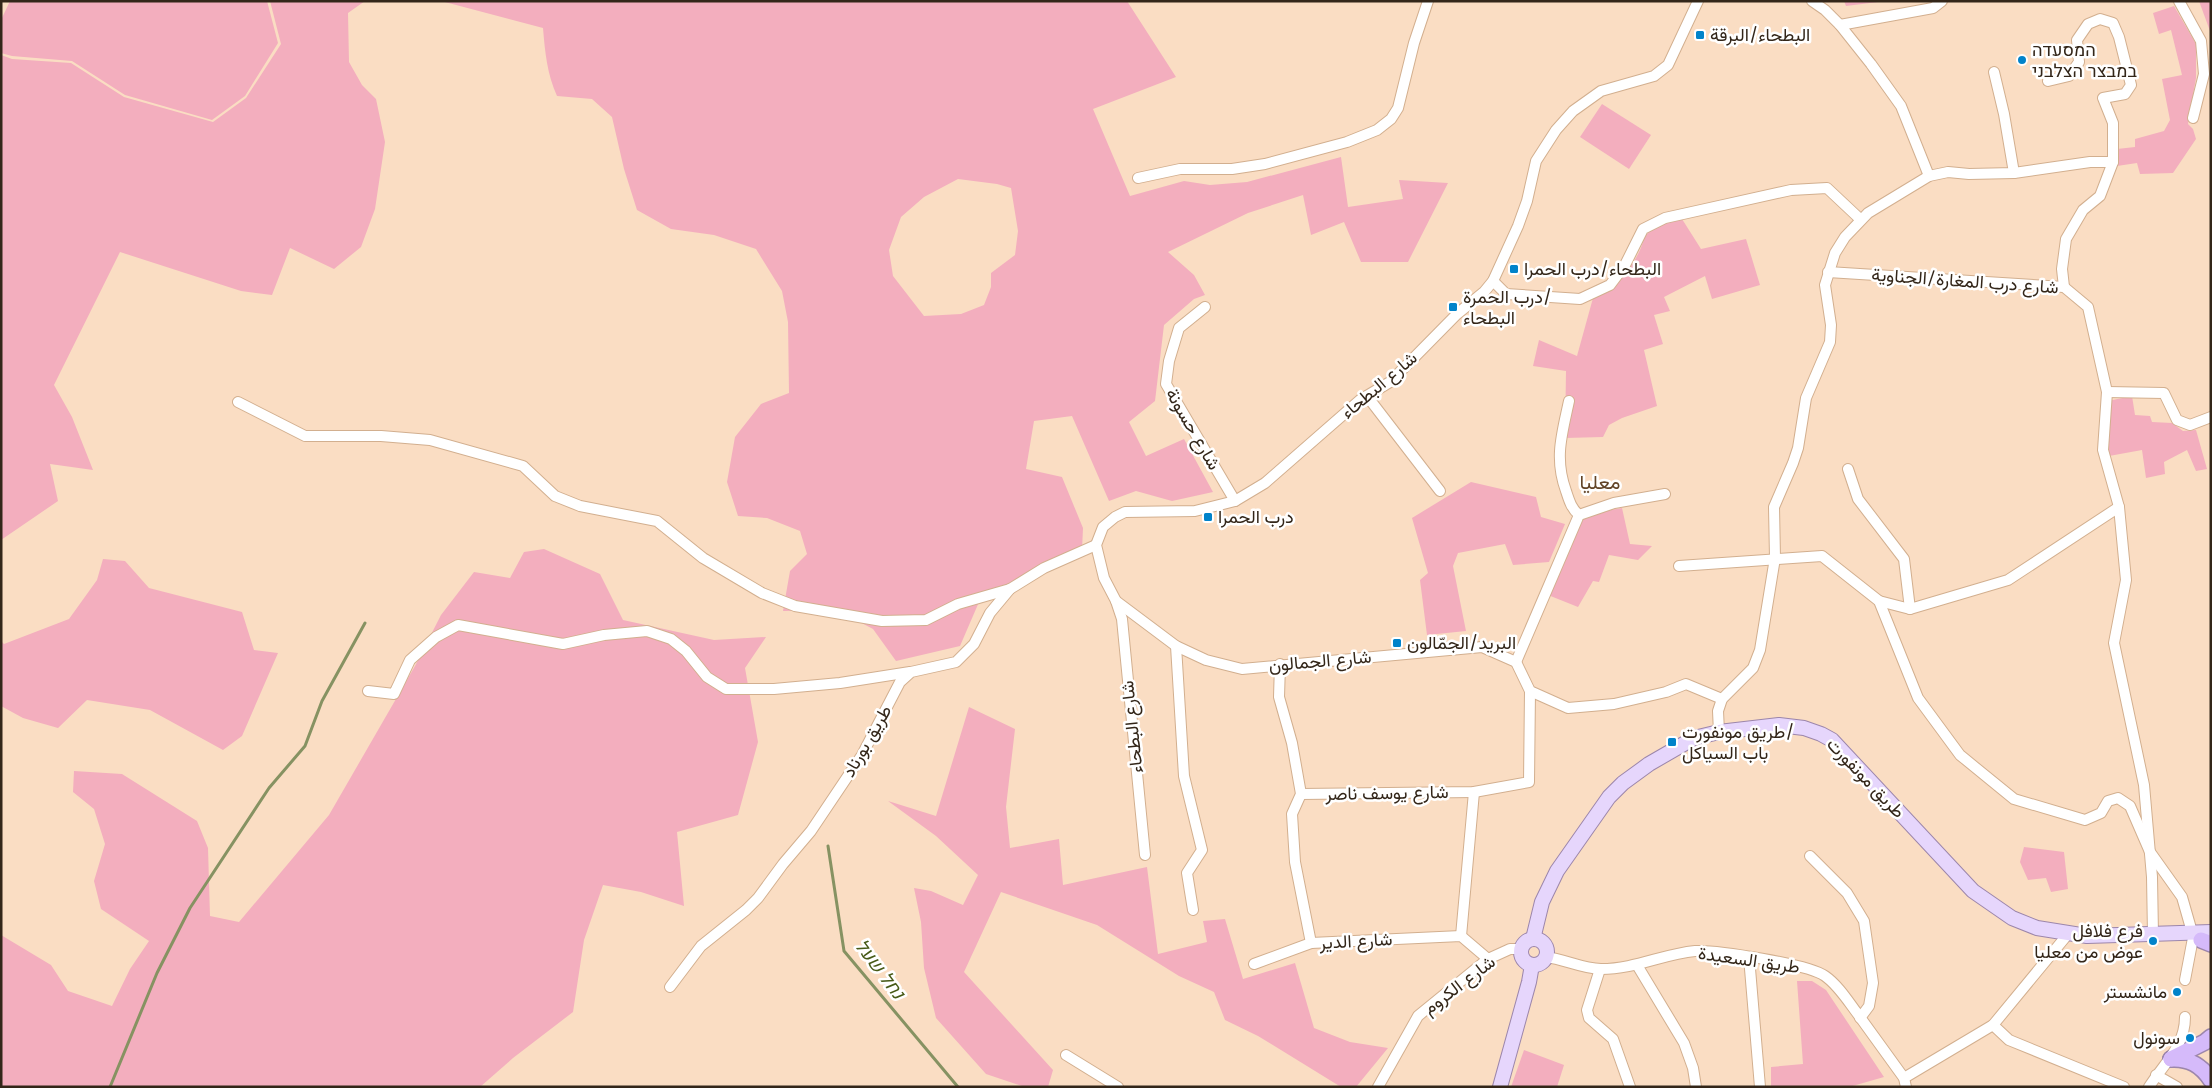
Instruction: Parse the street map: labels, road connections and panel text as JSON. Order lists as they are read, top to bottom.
{
  "streets": {
    "main road": ["طريق مونفورت"],
    "street": [
      "شارع درب المغارة/الجناوية",
      "شارع البطحاء",
      "شارع حسونة",
      "شارع الجمالون",
      "طريق بورناد",
      "شارع يوسف ناصر",
      "شارع الدير",
      "طريق السعيدة",
      "شارع الكروم"
    ]
  },
  "crossings": [
    ["شارع درب المغارة/الجناوية", "طريق مونفورت"],
    ["شارع البطحاء", "شارع حسونة"],
    ["شارع البطحاء", "شارع الجمالون"],
    ["شارع الجمالون", "شارع يوسف ناصر"],
    ["طريق مونفورت", "طريق السعيدة"],
    ["طريق مونفورت", "شارع الكروم"],
    ["شارع يوسف ناصر", "شارع الدير"],
    ["طريق السعيدة", "شارع الكروم"]
  ],
  "districts": ["معليا"],
  "water": ["נחל שעל"],
  "places": {
    "transit": [
      "البطحاء/البرقة",
      "البطحاء/درب الحمرا",
      "درب الحمرة/ البطحاء",
      "درب الحمرا",
      "البريد/الجمّالون",
      "طريق مونفورت/ باب السياكل"
    ],
    "other": [
      "המסעדה במבצר הצלבני",
      "فرع فلافل عوض من معليا",
      "مانشستر",
      "سونول"
    ]
  }
}
